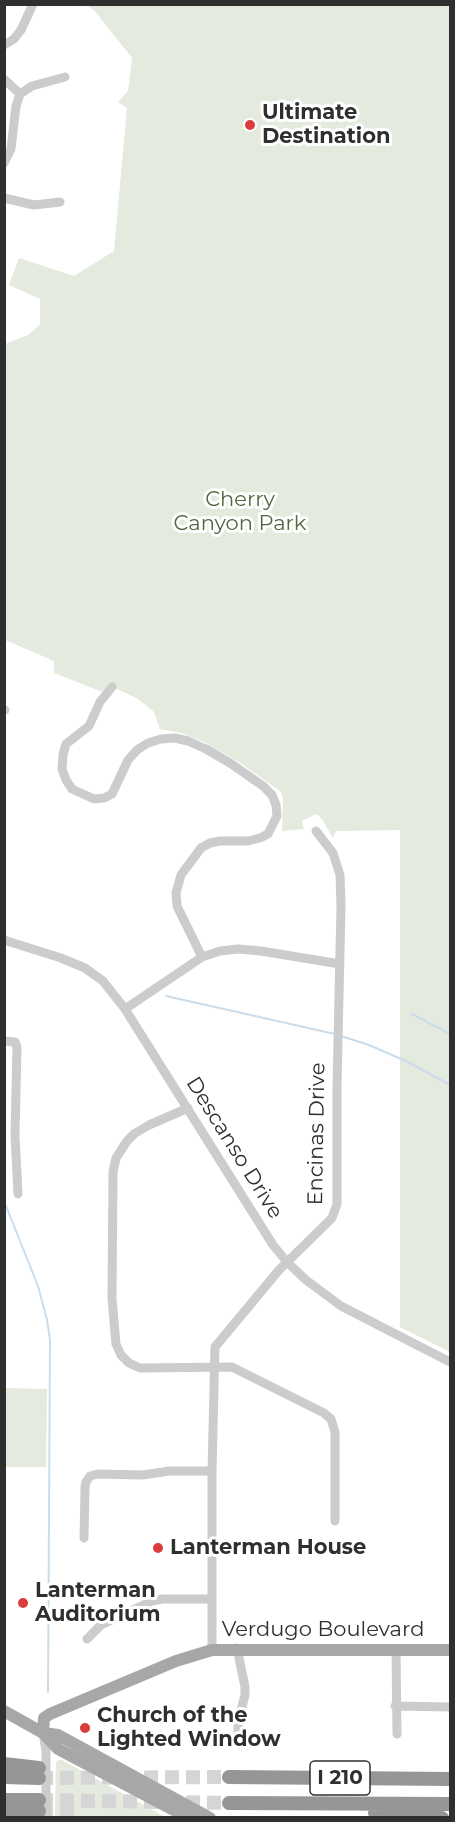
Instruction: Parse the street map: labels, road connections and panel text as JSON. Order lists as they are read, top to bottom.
{
  "streets": {
    "highway": ["I 210"],
    "main road": ["Verdugo Boulevard"],
    "street": ["Encinas Drive", "Descanso Drive"]
  },
  "crossings": [
    ["Encinas Drive", "Descanso Drive"],
    ["Encinas Drive", "Verdugo Boulevard"]
  ],
  "parks": ["Cherry Canyon Park"],
  "places": [
    "Ultimate Destination",
    "Lanterman House",
    "Lanterman Auditorium",
    "Church of the Lighted Window"
  ]
}
